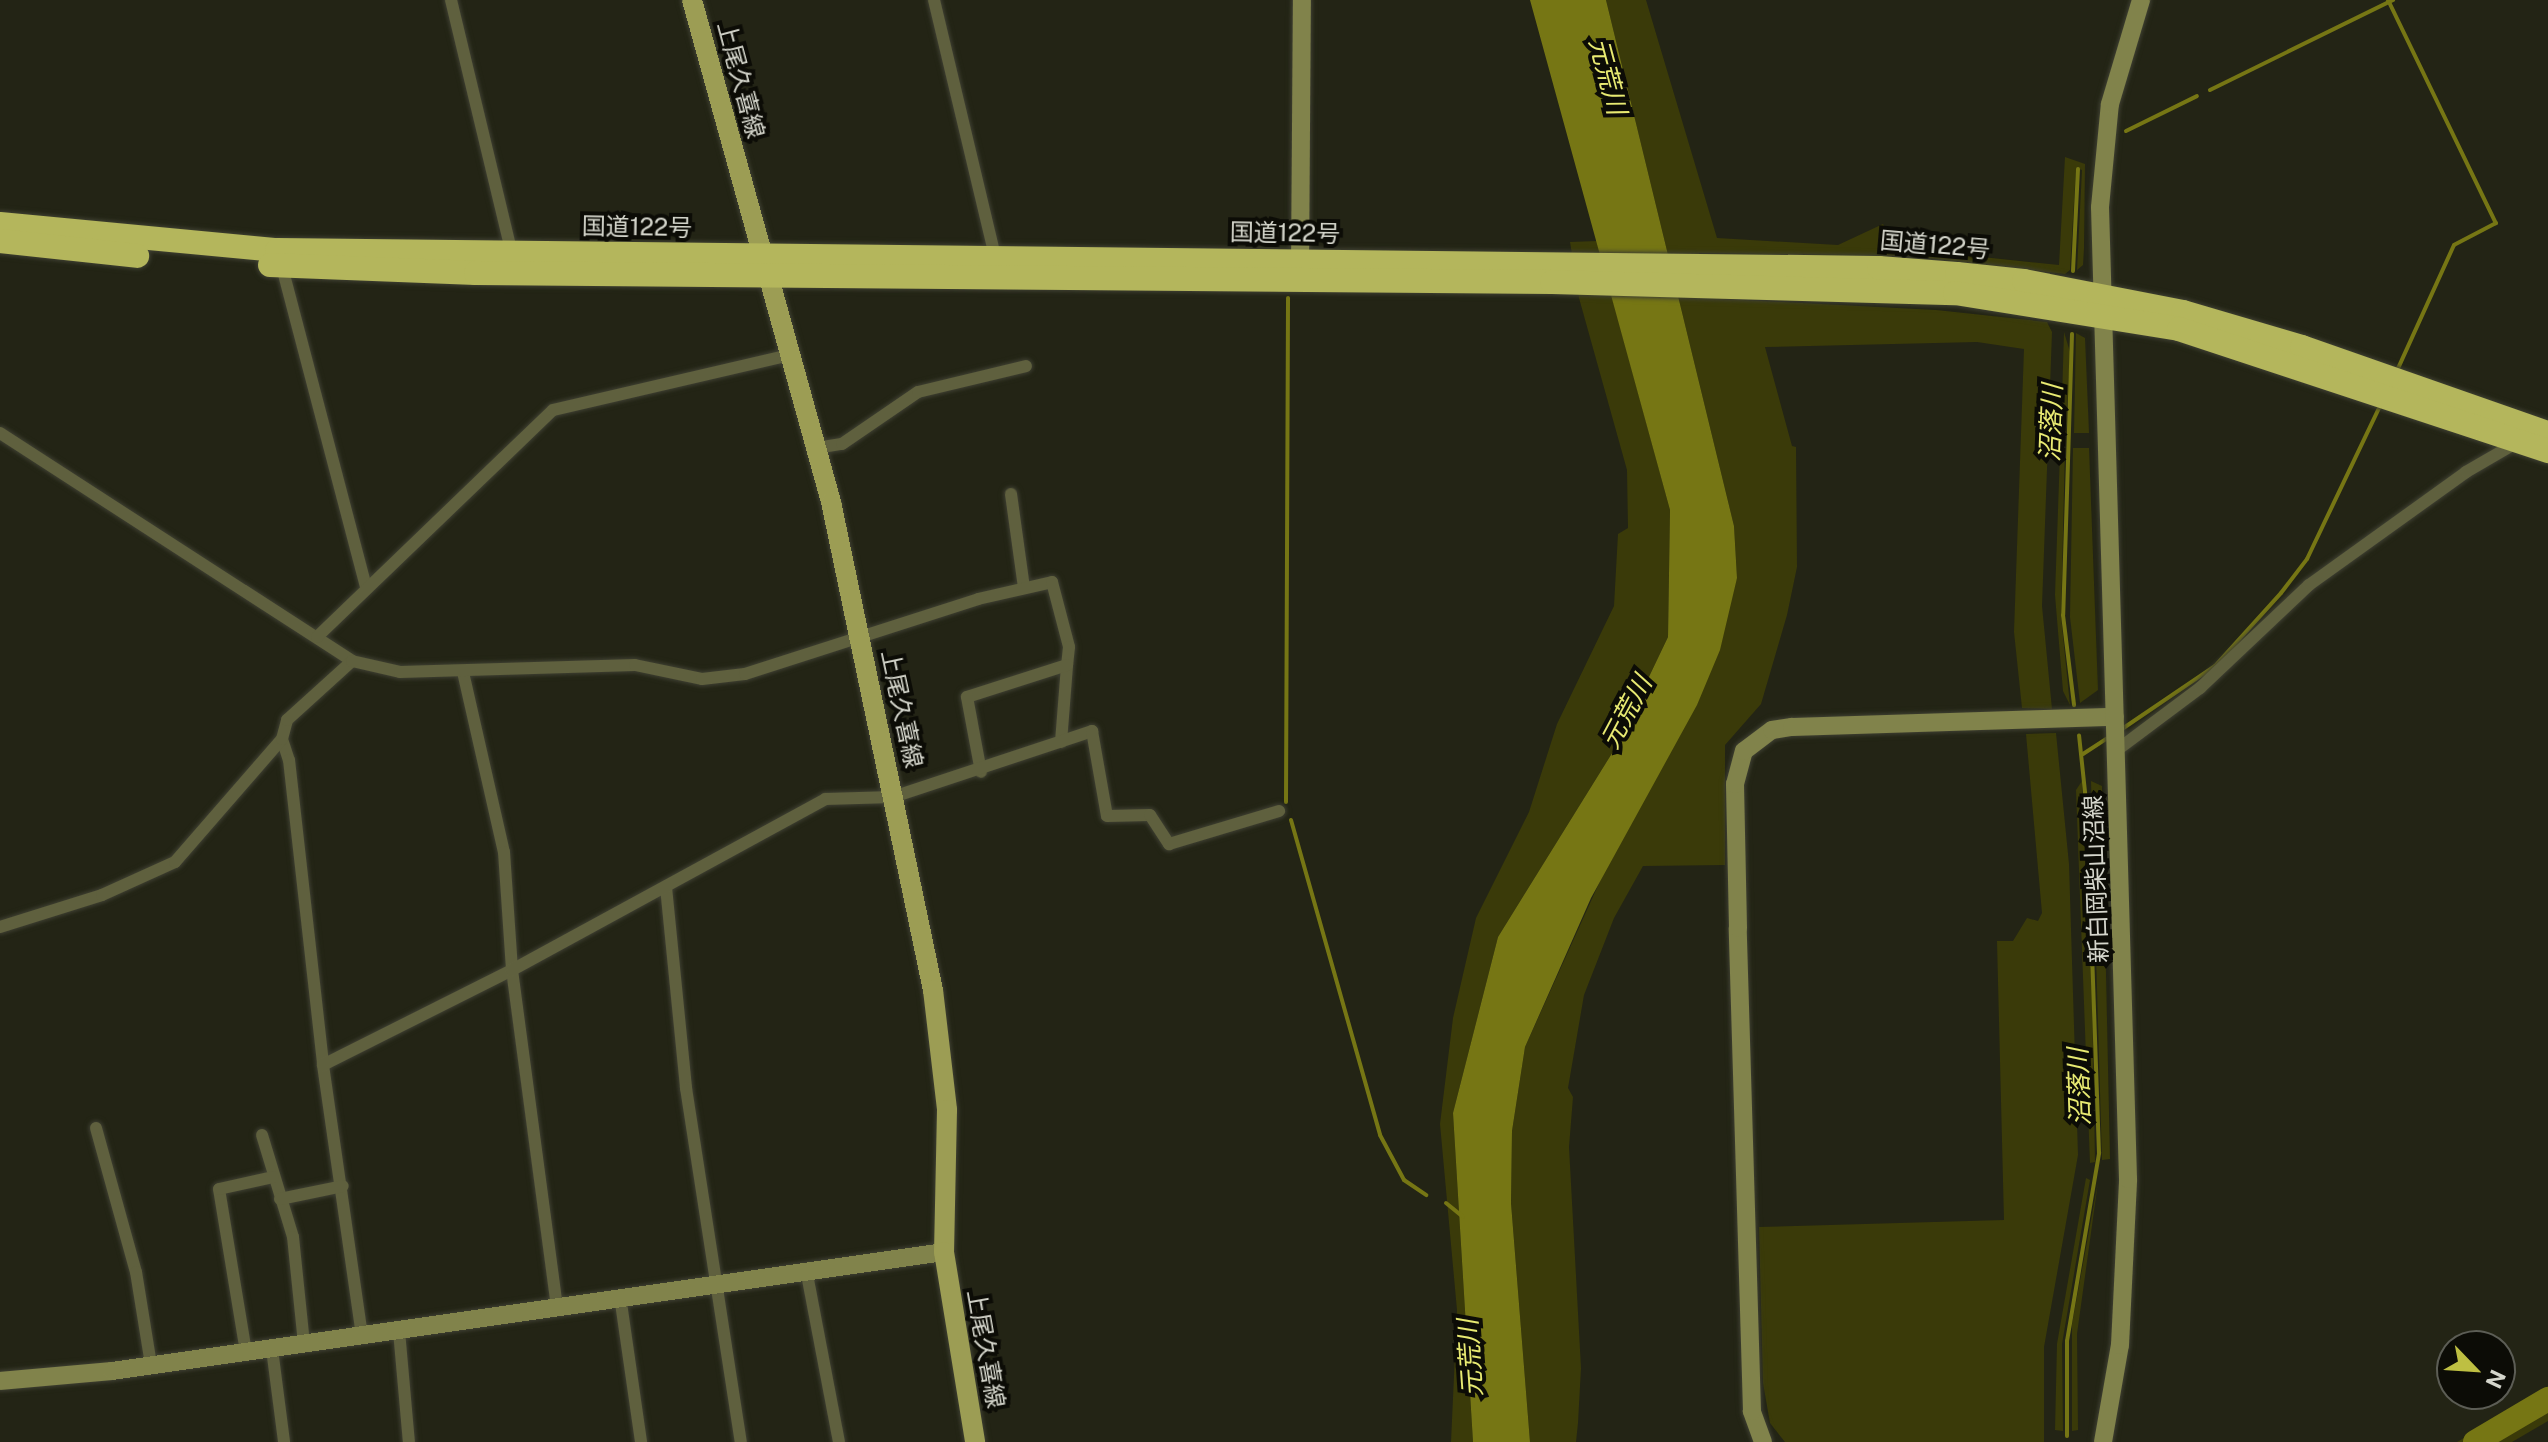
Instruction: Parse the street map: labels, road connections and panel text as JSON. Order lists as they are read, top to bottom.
{
  "streets": {
    "highway": ["国道122号"],
    "main road": ["上尾久喜線"],
    "street": ["新白岡柴山沼線"]
  },
  "crossings": [
    ["上尾久喜線", "国道122号"],
    ["国道122号", "新白岡柴山沼線"]
  ],
  "water": ["元荒川", "沼落川"],
  "north": "bottom right"
}
